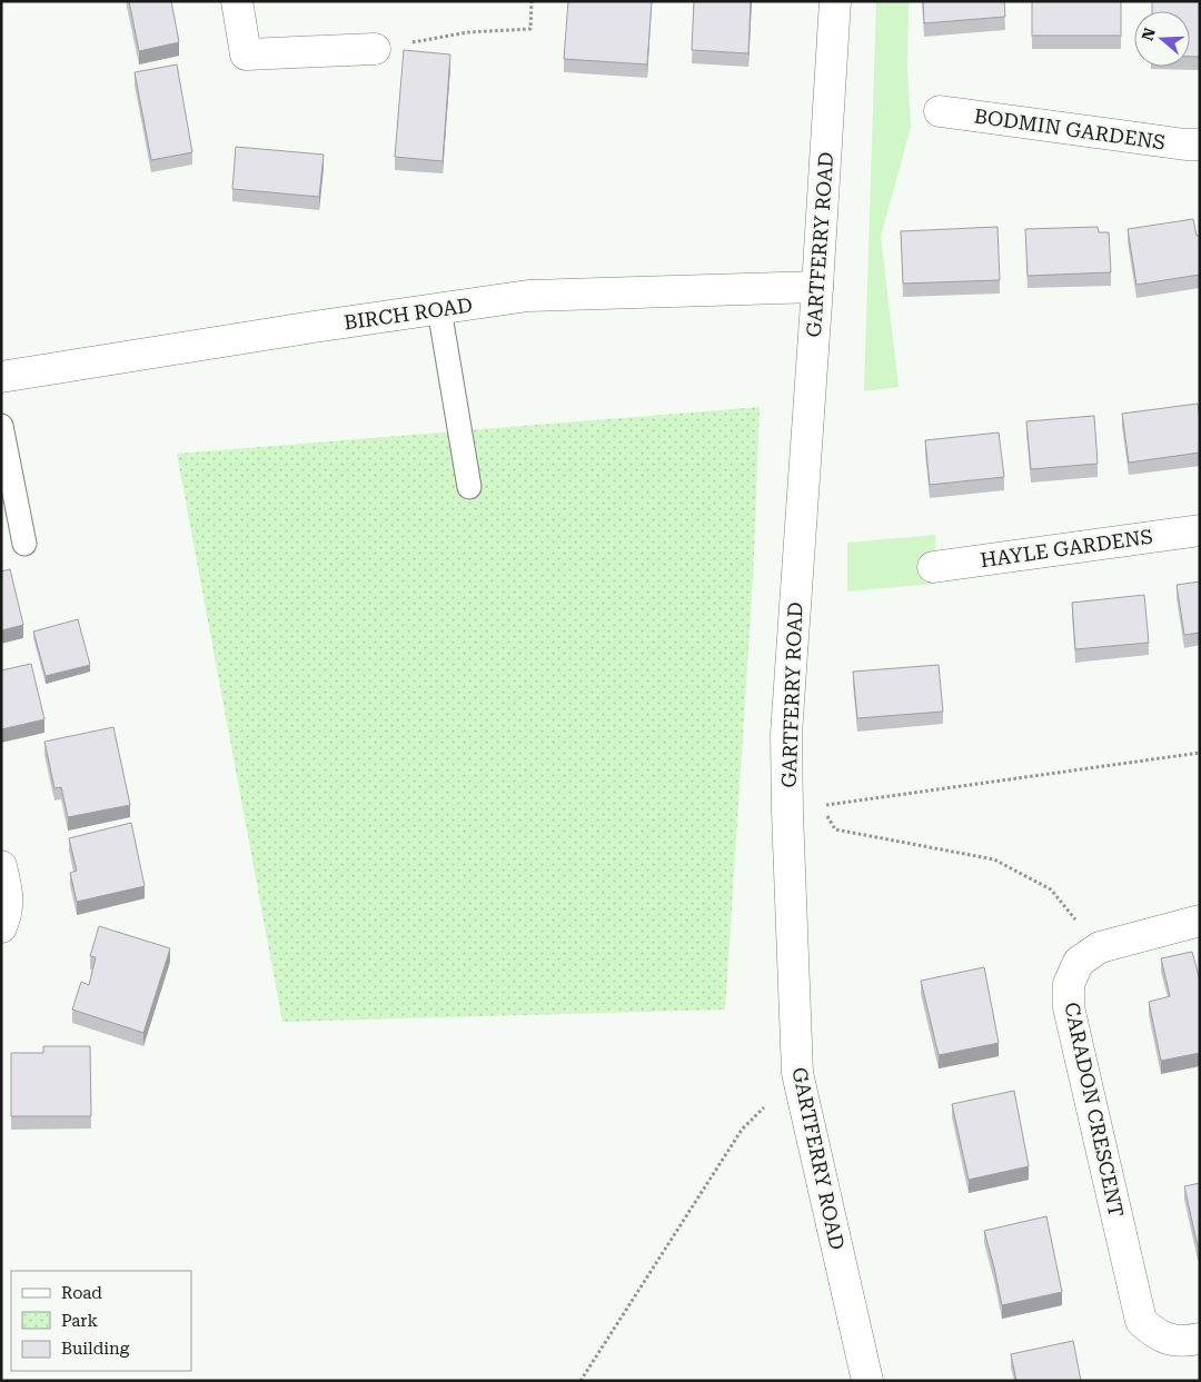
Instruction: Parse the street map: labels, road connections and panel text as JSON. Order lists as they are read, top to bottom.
{
  "streets": {
    "street": [
      "BODMIN GARDENS",
      "GARTFERRY ROAD",
      "BIRCH ROAD",
      "HAYLE GARDENS",
      "CARADON CRESCENT"
    ]
  },
  "crossings": [
    ["GARTFERRY ROAD", "BIRCH ROAD"]
  ],
  "legend": ["Road", "Park", "Building"],
  "north": "left"
}
